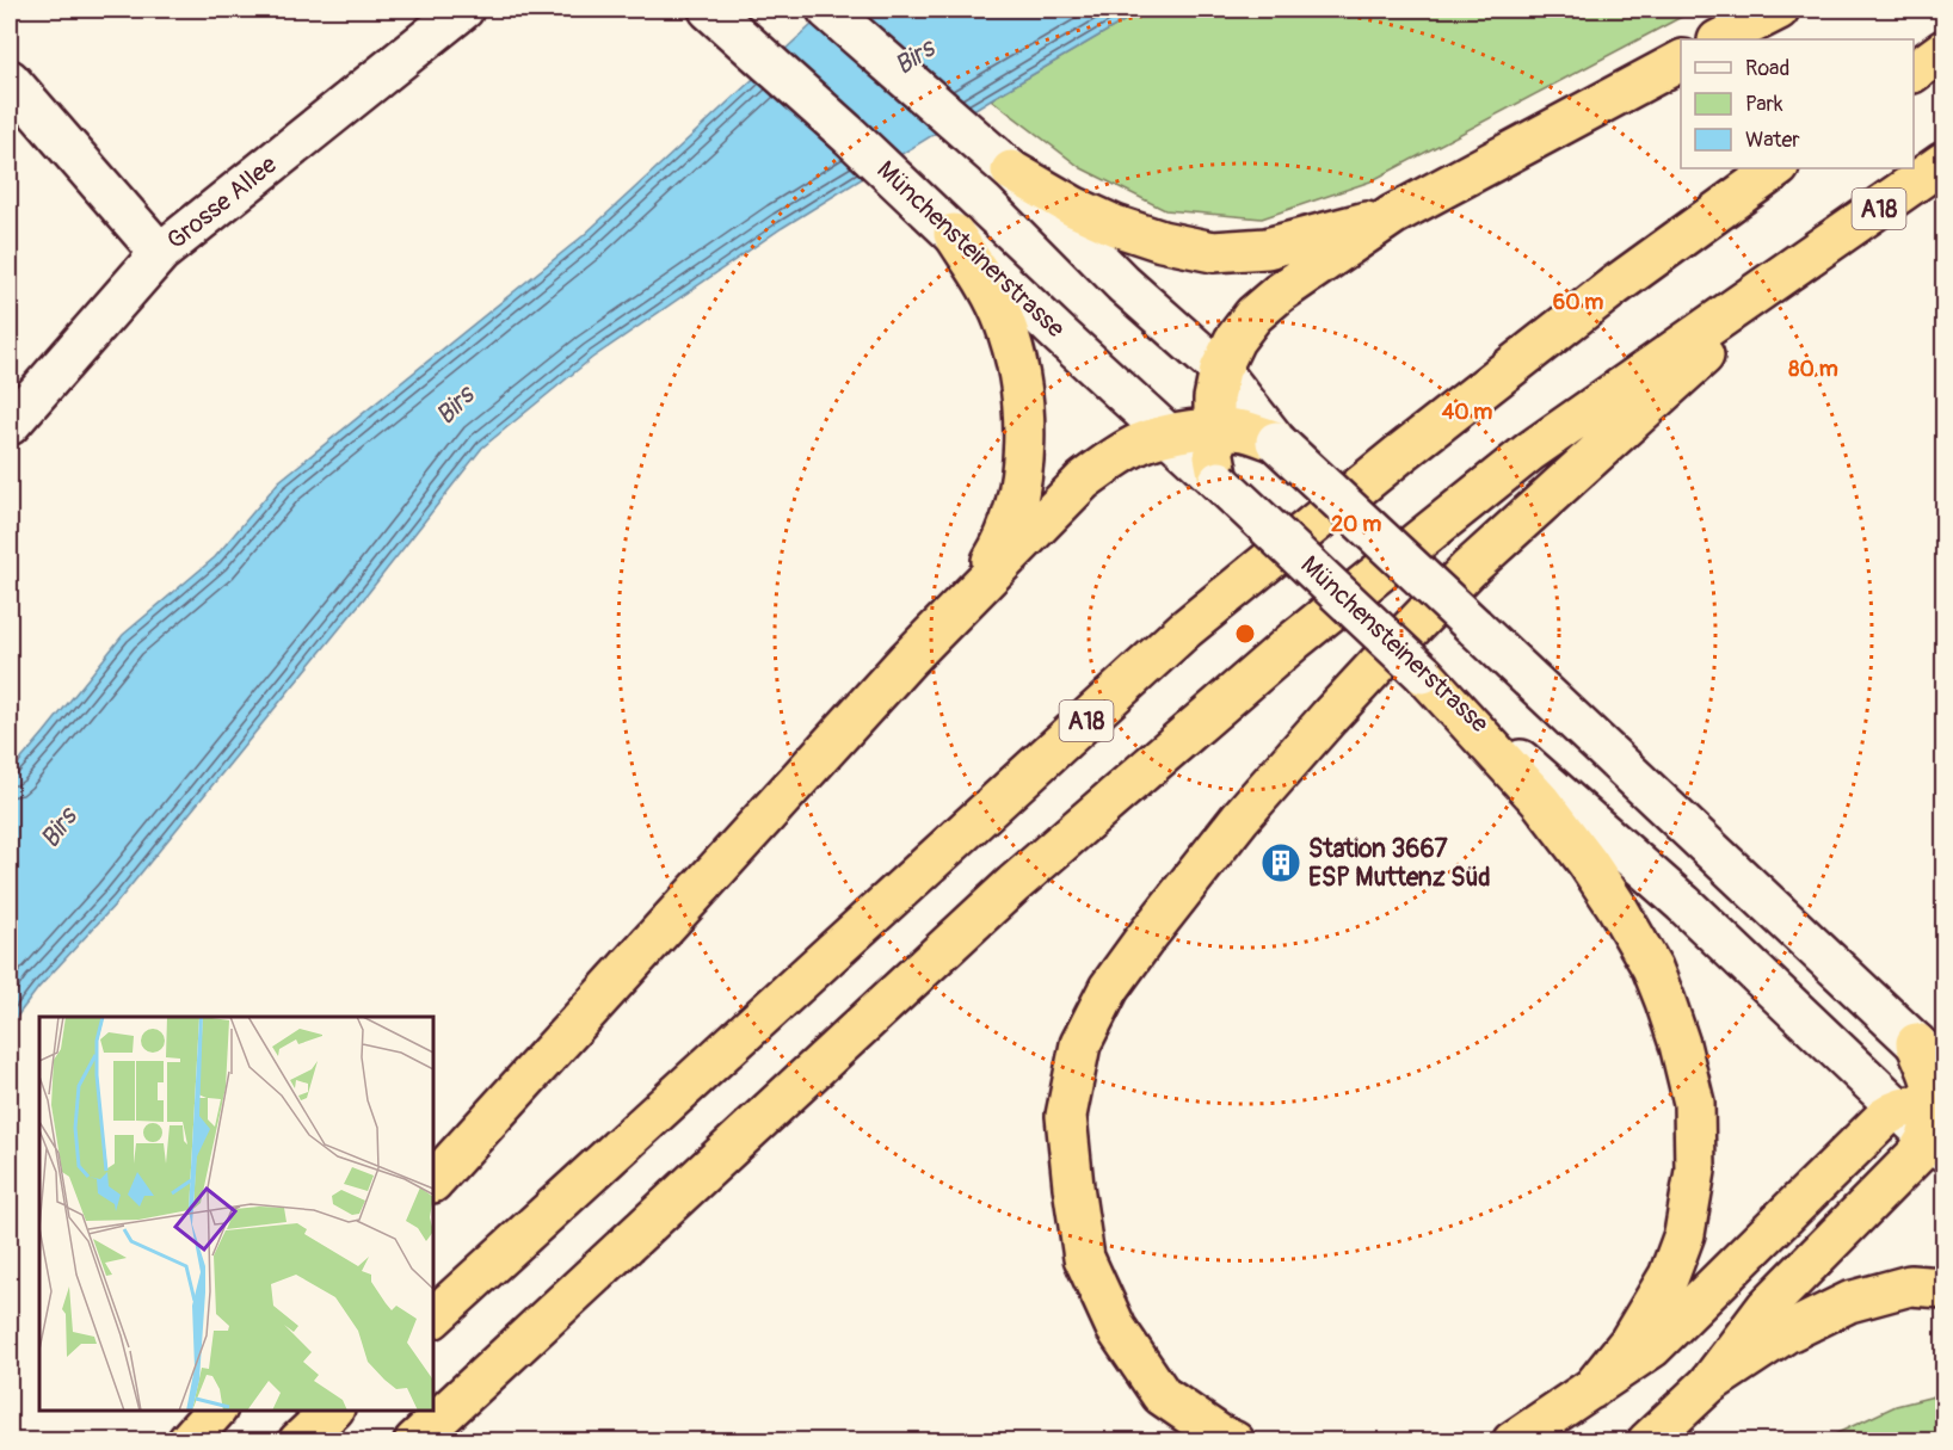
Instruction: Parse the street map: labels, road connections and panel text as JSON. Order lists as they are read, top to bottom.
{
  "streets": {
    "highway": ["A18"],
    "main road": ["Grosse Allee", "Münchensteinerstrasse"]
  },
  "water": ["Birs"],
  "places": {
    "building": ["Station 3667 ESP Muttenz Süd"]
  },
  "legend": ["Road", "Park", "Water"],
  "rings": [
    "60 m",
    "80 m",
    "40 m",
    "20 m"
  ]
}
